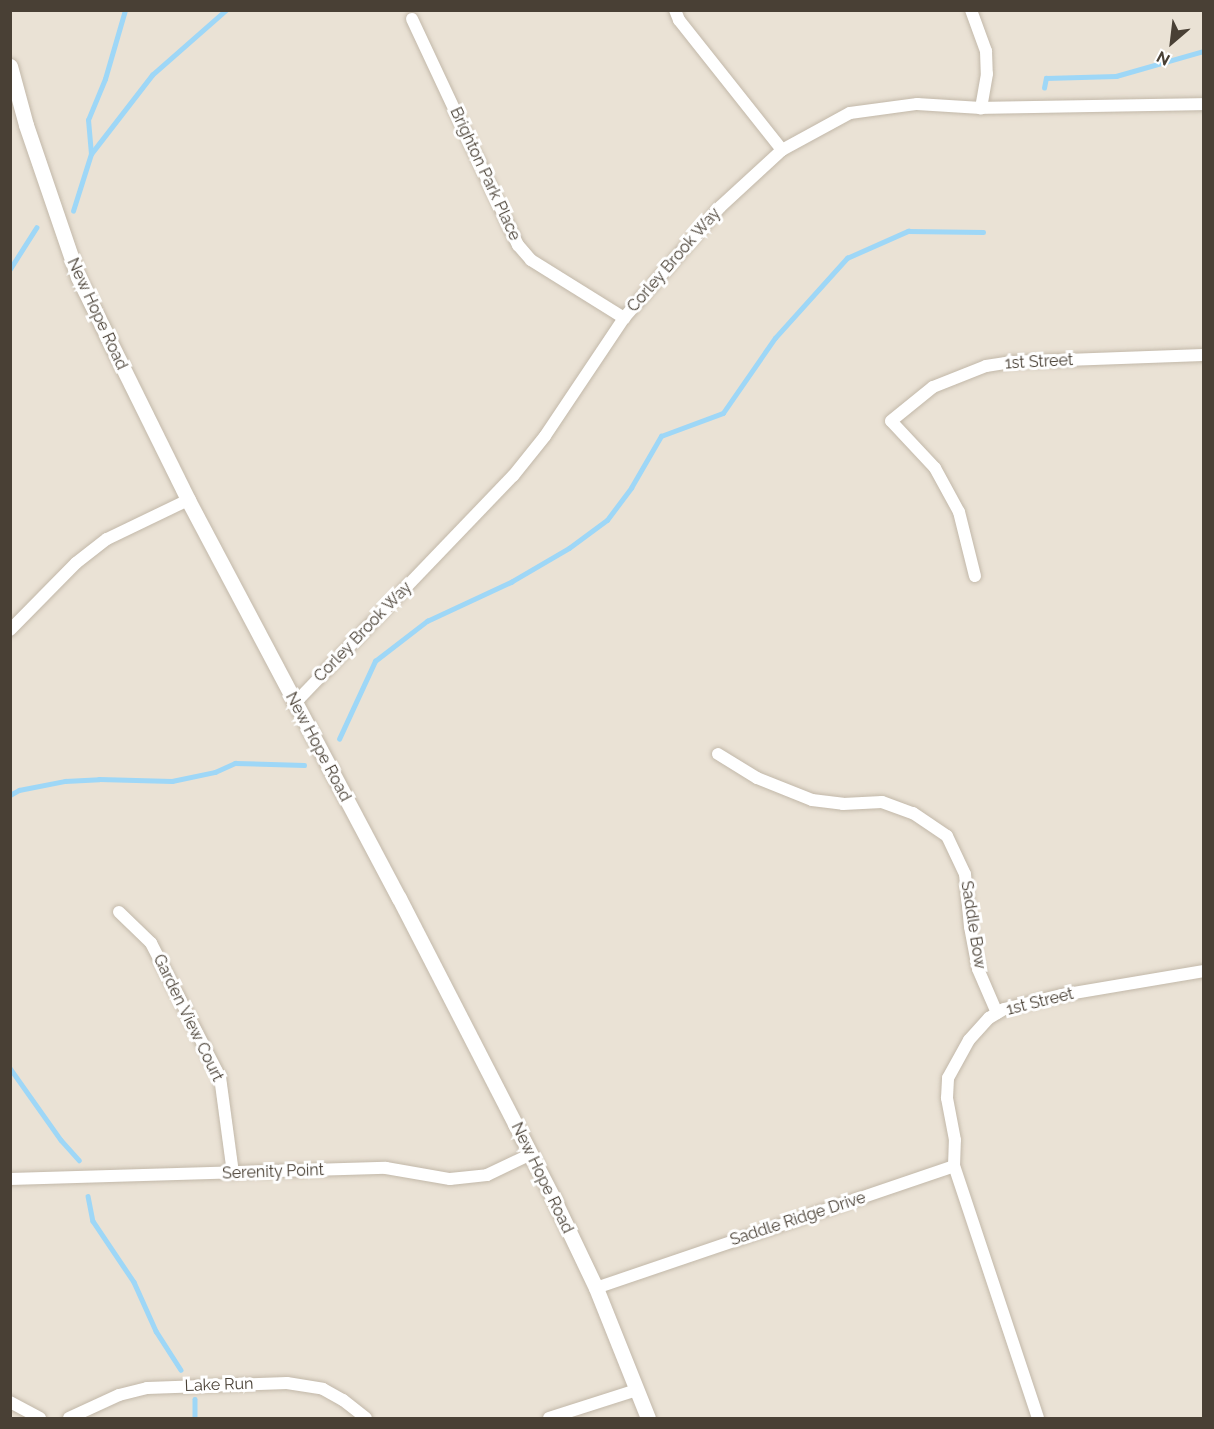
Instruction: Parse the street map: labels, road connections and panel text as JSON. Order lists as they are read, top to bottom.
{
  "streets": {
    "street": [
      "Brighton Park Place",
      "Corley Brook Way",
      "New Hope Road",
      "1st Street",
      "Saddle Bow",
      "Garden View Court",
      "Serenity Point",
      "Saddle Ridge Drive",
      "Lake Run"
    ]
  },
  "crossings": [
    ["Brighton Park Place", "Corley Brook Way"],
    ["Corley Brook Way", "New Hope Road"],
    ["New Hope Road", "Serenity Point"],
    ["New Hope Road", "Saddle Ridge Drive"],
    ["1st Street", "Saddle Bow"],
    ["1st Street", "Saddle Ridge Drive"],
    ["Garden View Court", "Serenity Point"]
  ],
  "north": "bottom left"
}
